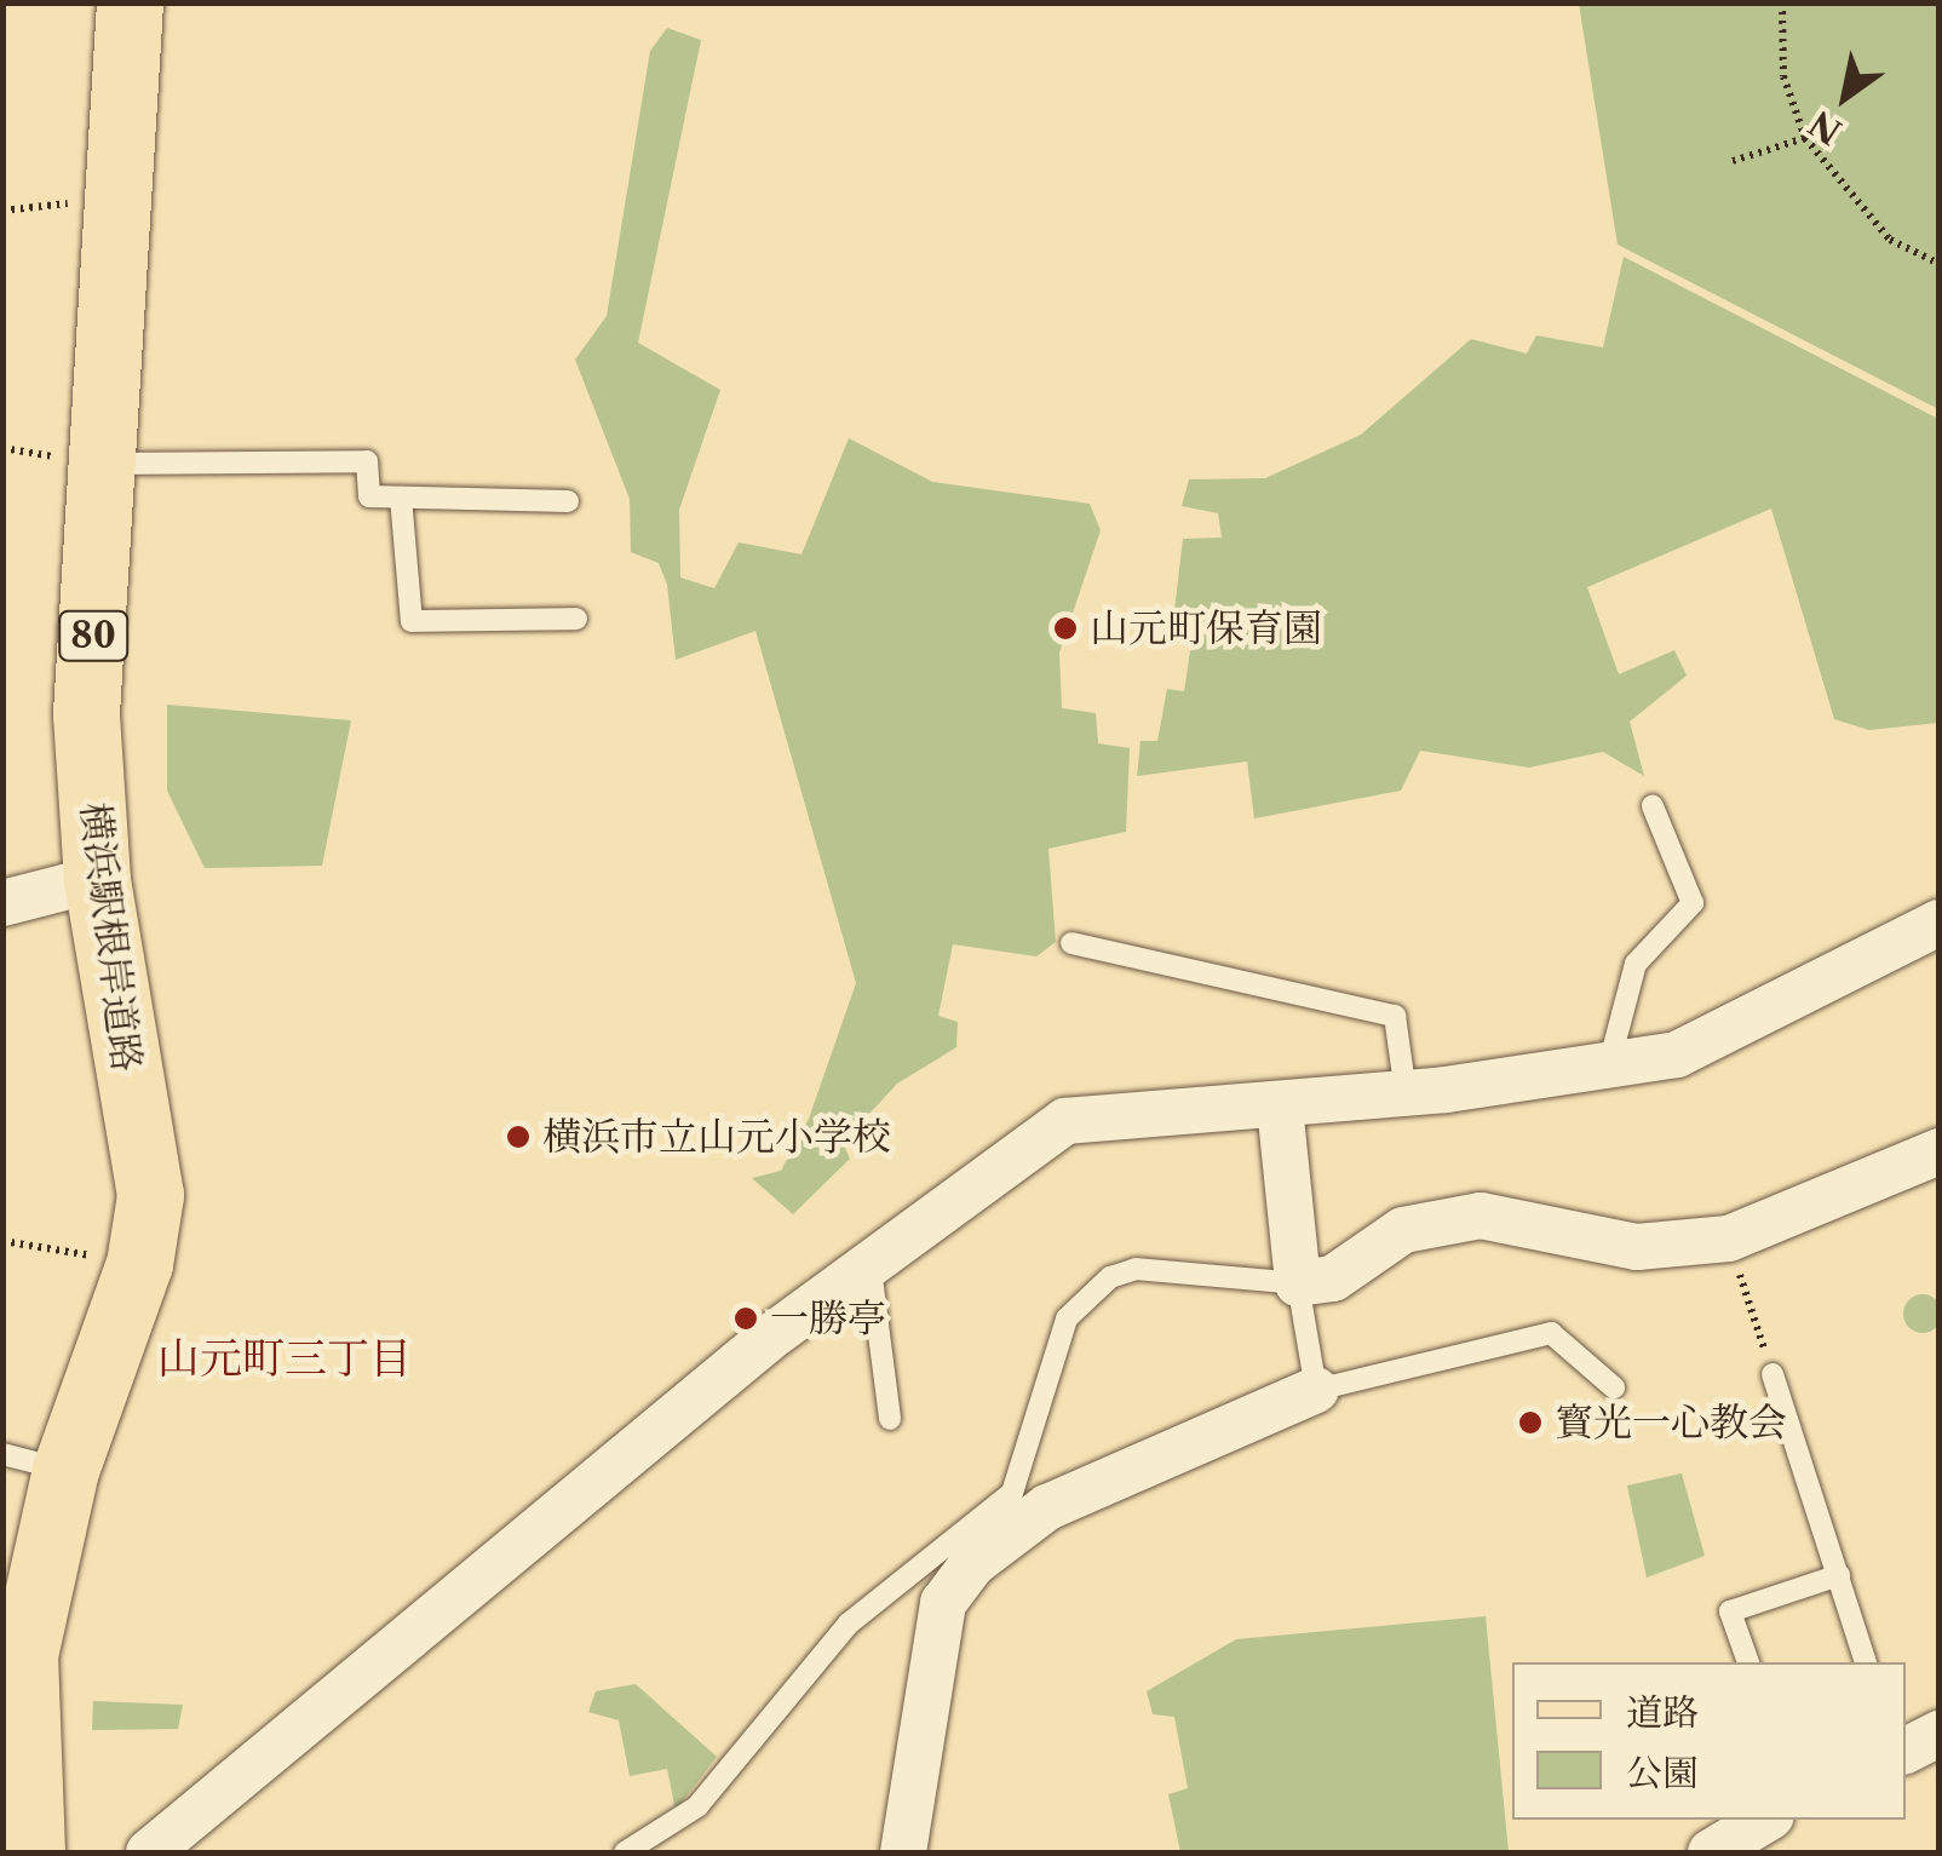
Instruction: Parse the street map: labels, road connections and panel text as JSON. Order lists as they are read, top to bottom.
{
  "streets": {
    "main road": ["80", "横浜駅根岸道路"]
  },
  "districts": ["山元町三丁目"],
  "places": [
    "山元町保育園",
    "横浜市立山元小学校",
    "一勝亭",
    "寳光一心教会"
  ],
  "legend": ["道路", "公園"],
  "north": "bottom left"
}
